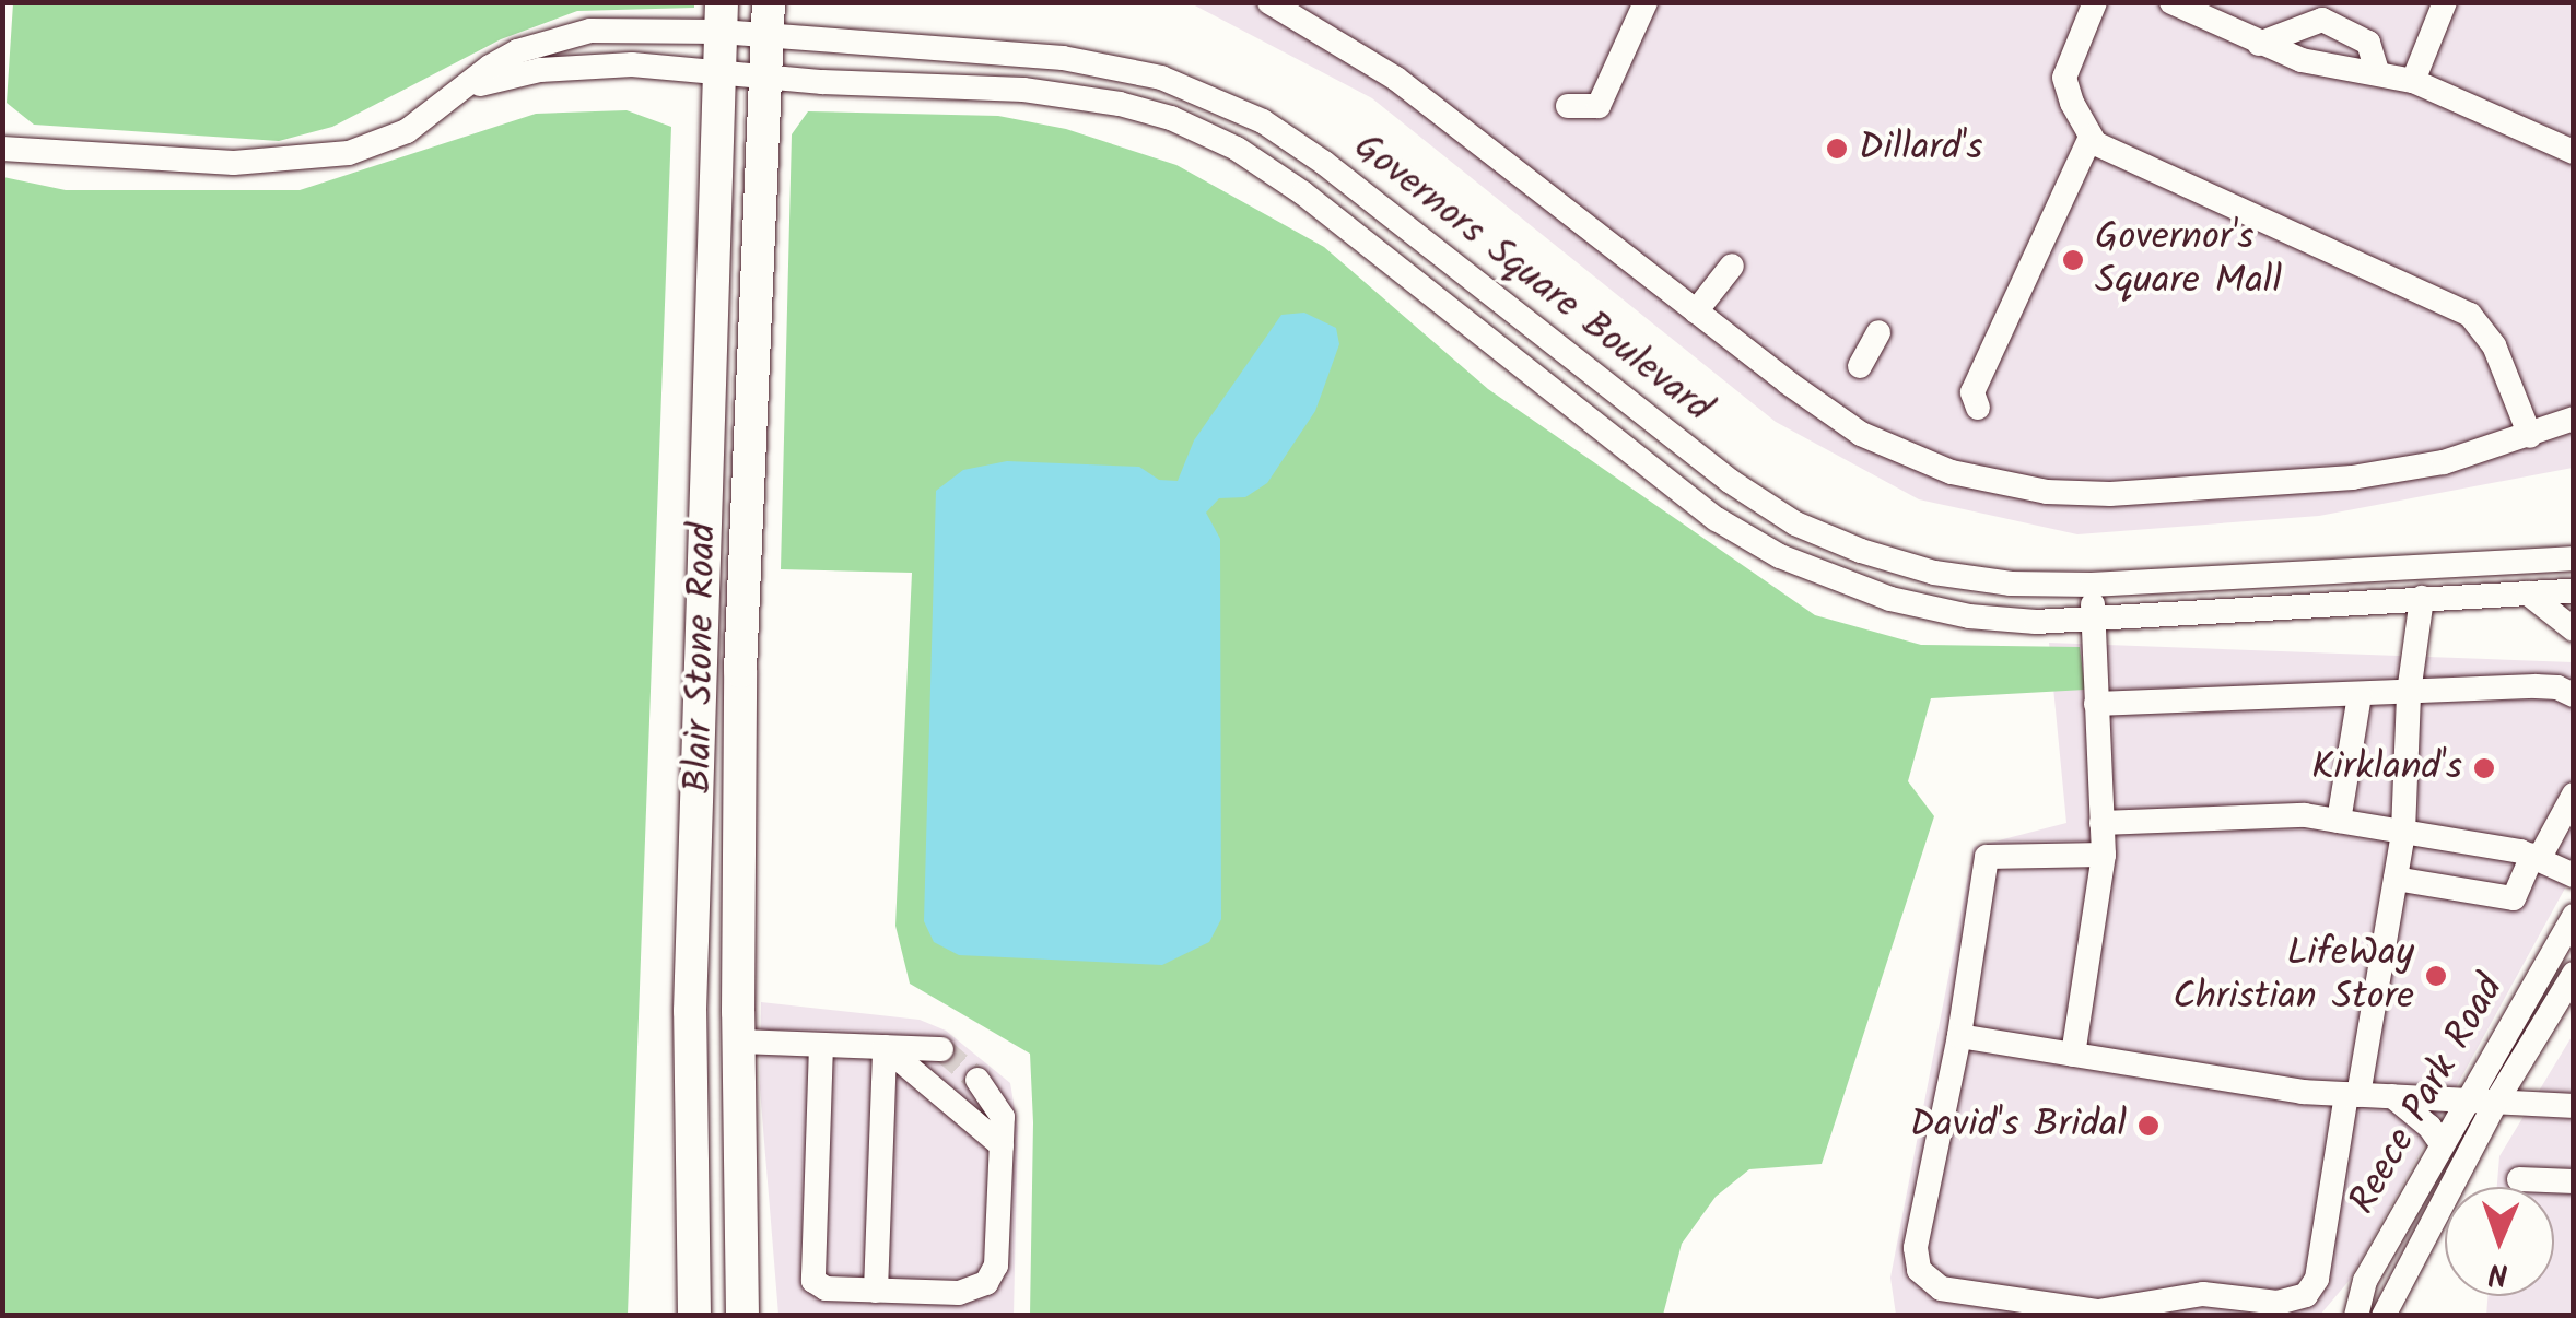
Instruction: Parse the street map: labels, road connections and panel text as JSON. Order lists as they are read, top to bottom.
{
  "streets": {
    "main road": ["Blair Stone Road"],
    "street": ["Governors Square Boulevard", "Reece Park Road"]
  },
  "crossings": [
    ["Governors Square Boulevard", "Blair Stone Road"]
  ],
  "places": [
    "Dillard's",
    "Governor's Square Mall",
    "Kirkland's",
    "LifeWay Christian Store",
    "David's Bridal"
  ],
  "north": "bottom"
}
